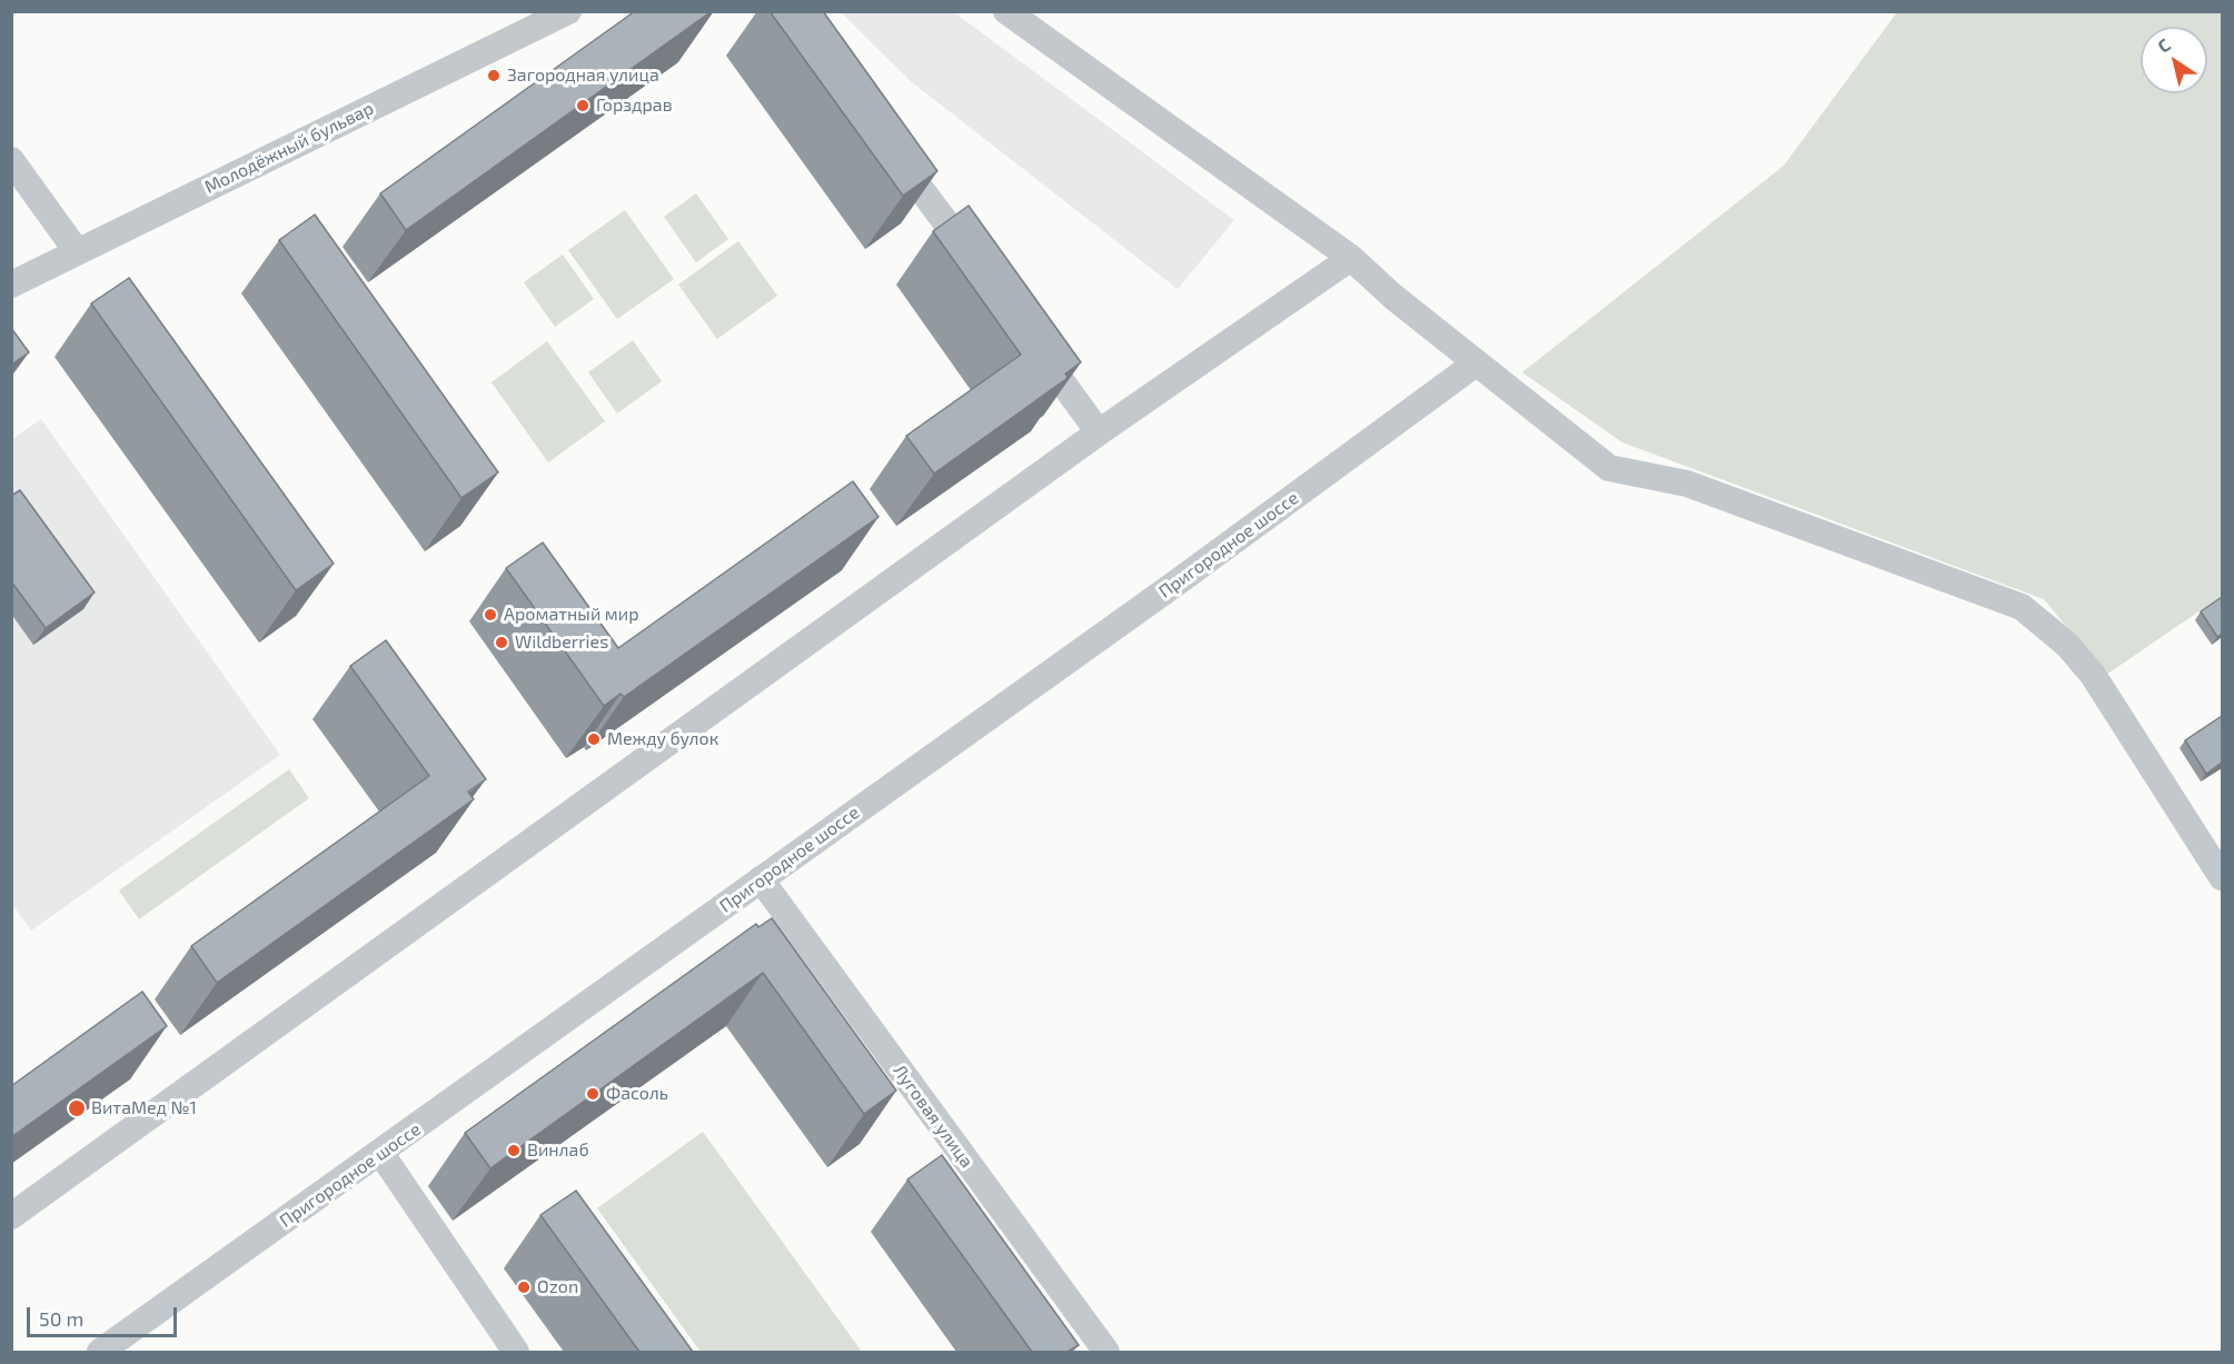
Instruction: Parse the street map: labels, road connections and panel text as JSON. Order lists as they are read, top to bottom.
{
  "streets": {
    "street": ["Молодёжный бульвар", "Пригородное шоссе", "Луговая улица"]
  },
  "crossings": [
    ["Пригородное шоссе", "Луговая улица"]
  ],
  "places": [
    "Загородная улица",
    "Горздрав",
    "Ароматный мир",
    "Wildberries",
    "Между булок",
    "Фасоль",
    "ВитаМед №1",
    "Винлаб",
    "Ozon"
  ],
  "scale_bar": "50 m",
  "north": "top left"
}
